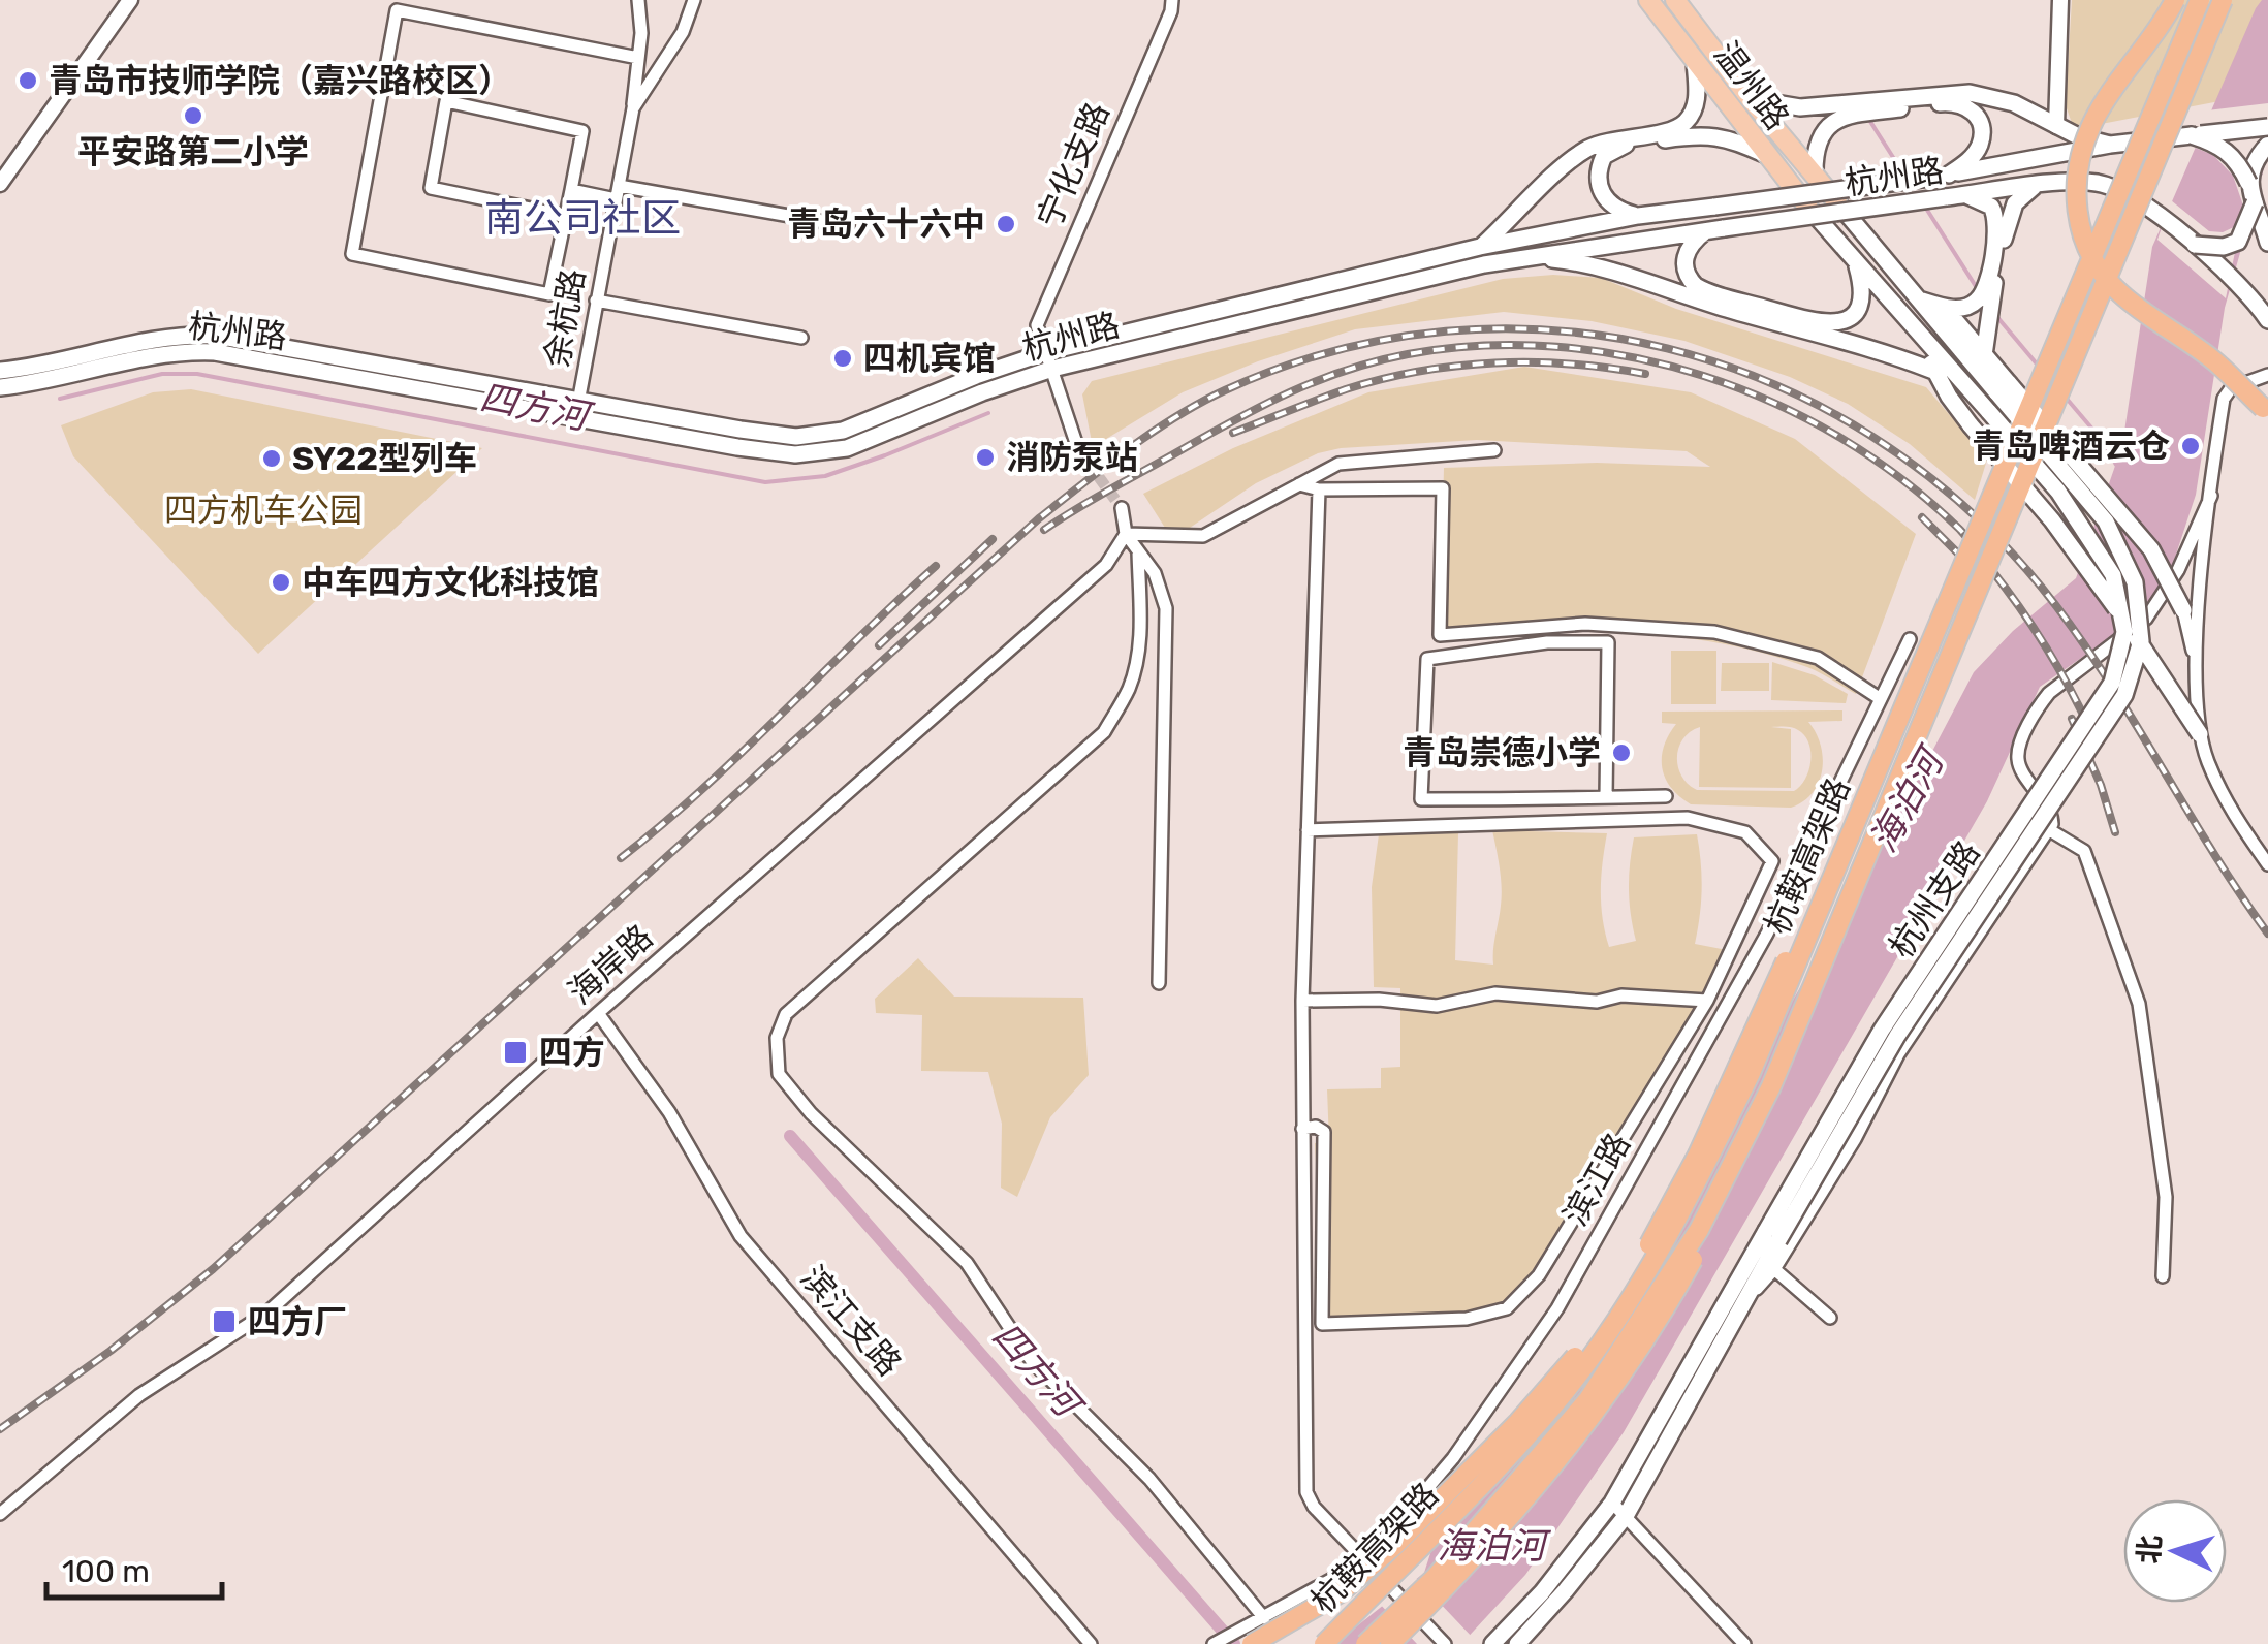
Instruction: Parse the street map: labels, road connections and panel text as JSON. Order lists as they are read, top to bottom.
{
  "streets": {
    "highway": ["杭鞍高架路"],
    "main road": ["温州路", "杭州路", "杭州支路"],
    "street": [
      "宁化支路",
      "余杭路",
      "海岸路",
      "滨江路",
      "滨江支路"
    ]
  },
  "crossings": [
    ["温州路", "杭州支路"],
    ["宁化支路", "杭州路"],
    ["杭州路", "余杭路"],
    ["海岸路", "滨江支路"]
  ],
  "districts": ["南公司社区"],
  "water": ["四方河", "海泊河"],
  "parks": ["四方机车公园"],
  "places": {
    "other": [
      "青岛市技师学院（嘉兴路校区）",
      "平安路第二小学",
      "青岛六十六中",
      "四机宾馆",
      "青岛啤酒云仓",
      "消防泵站",
      "SY22型列车",
      "中车四方文化科技馆",
      "青岛崇德小学"
    ],
    "transit": ["四方", "四方厂"]
  },
  "scale_bar": "100 m",
  "north": "left"
}
